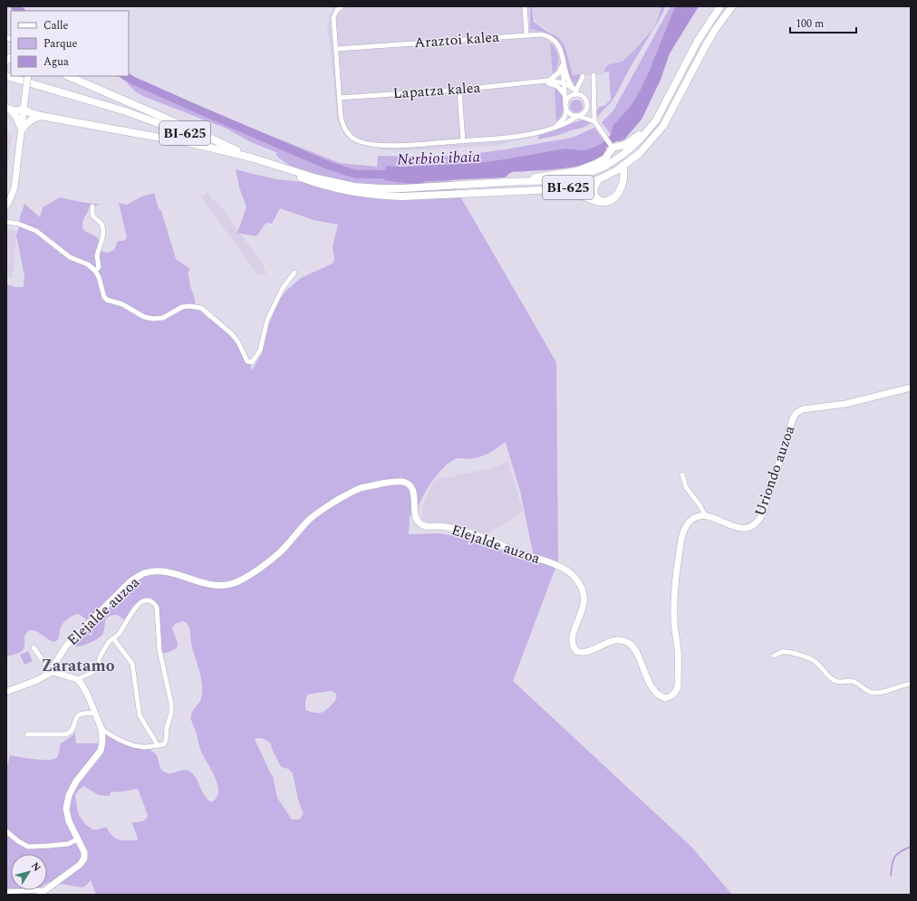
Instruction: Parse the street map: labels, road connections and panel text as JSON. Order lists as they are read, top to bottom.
{
  "streets": {
    "main road": ["BI-625"],
    "street": [
      "Araztoi kalea",
      "Lapatza kalea",
      "Uriondo auzoa",
      "Elejalde auzoa"
    ]
  },
  "crossings": [
    ["Uriondo auzoa", "Elejalde auzoa"]
  ],
  "districts": ["Zaratamo"],
  "water": ["Nerbioi ibaia"],
  "legend": ["Calle", "Parque", "Agua"],
  "scale_bar": "100 m",
  "north": "top right"
}
